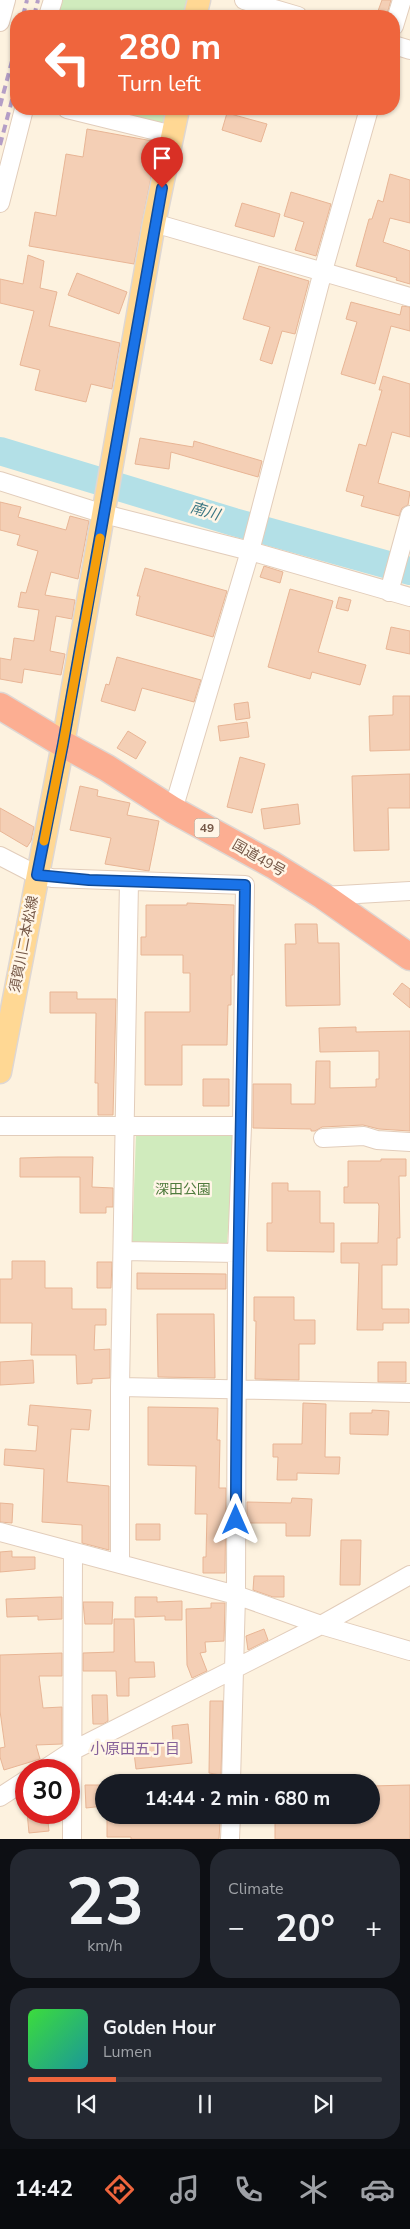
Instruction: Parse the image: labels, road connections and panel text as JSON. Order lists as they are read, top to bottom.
{
  "streets": {
    "highway": ["49", "国道49号"],
    "main road": ["須賀川二本松線"]
  },
  "crossings": [
    ["国道49号", "須賀川二本松線"]
  ],
  "districts": ["小原田五丁目"],
  "water": ["南川"],
  "parks": ["深田公園"],
  "page": {
    "turn": ["280 m", "Turn left"],
    "limit": "30",
    "trip": "14:44 · 2 min · 680 m",
    "tile": [
      ["23", "km/h"],
      "Climate"
    ],
    "heat": ["−", "20°", "+"],
    "song": ["Golden Hour", "Lumen"],
    "tabs": "14:42"
  }
}
